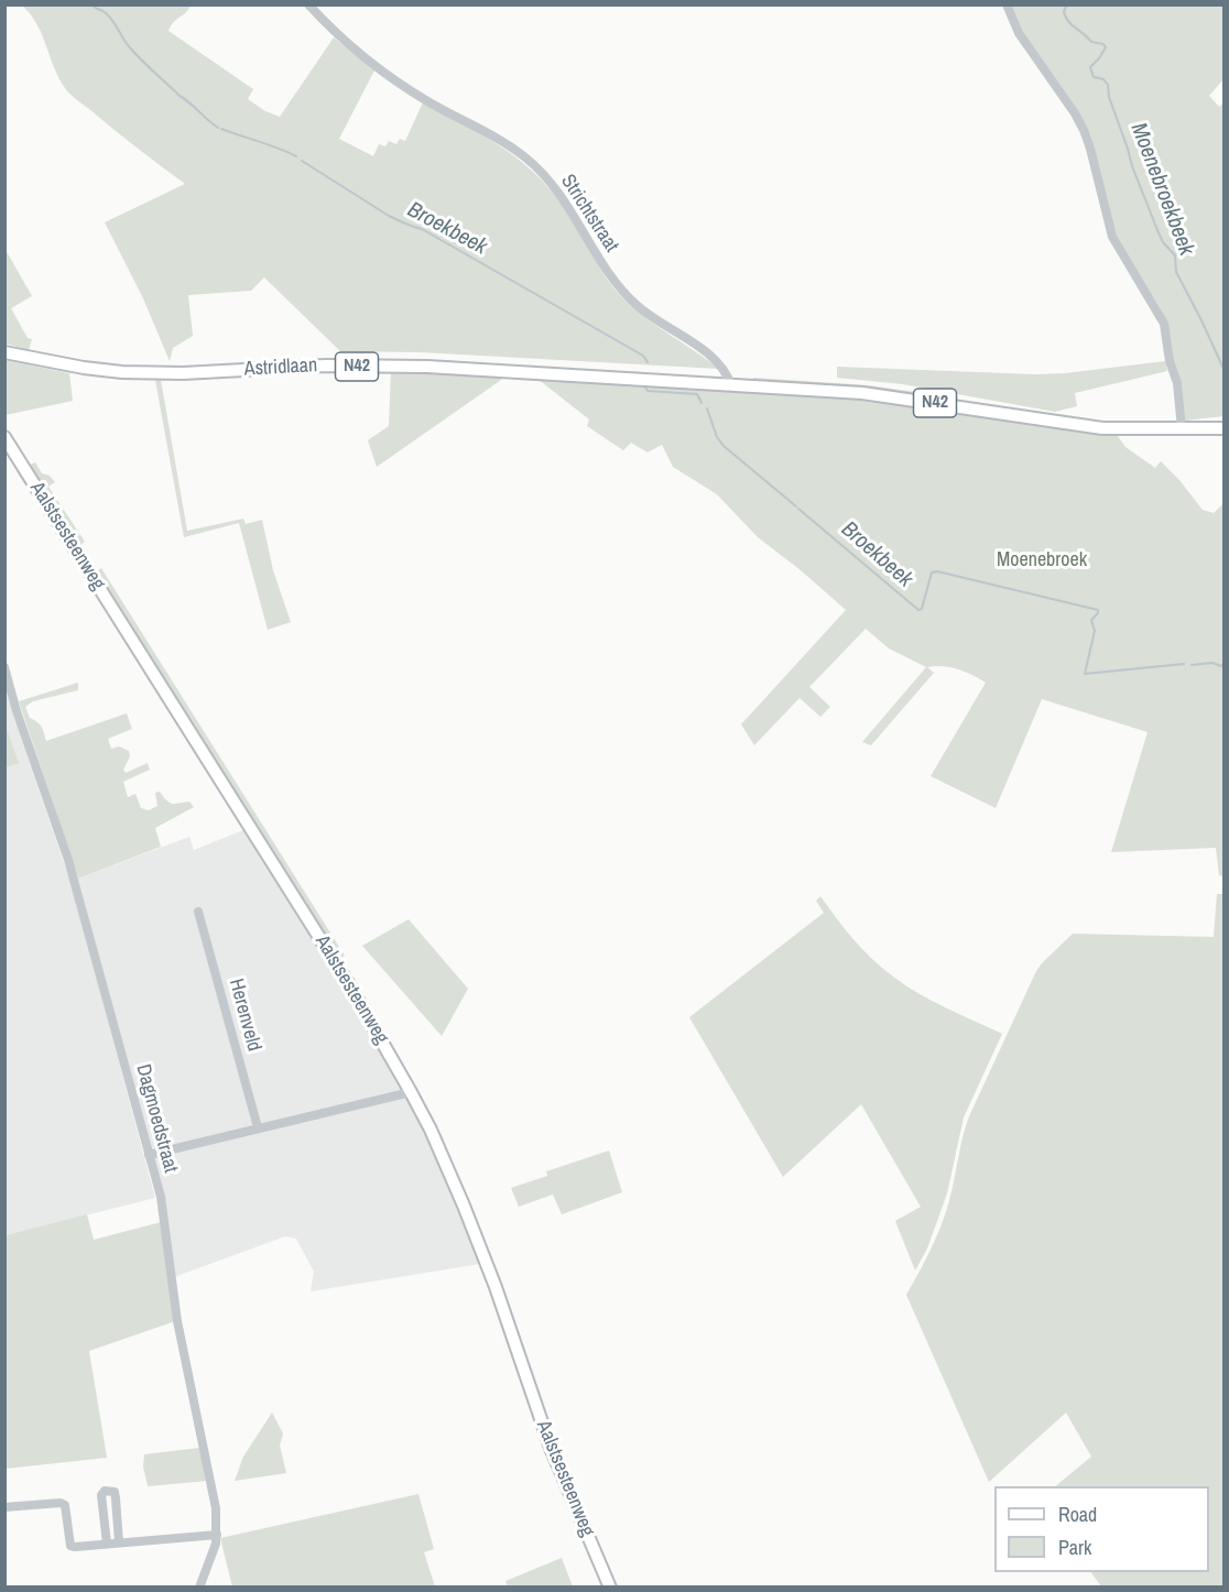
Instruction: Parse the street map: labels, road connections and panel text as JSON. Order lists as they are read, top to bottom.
{
  "streets": {
    "main road": ["N42", "Astridlaan", "Aalstsesteenweg"],
    "street": ["Strichtstraat", "Herenveld", "Dagmoedstraat"]
  },
  "crossings": [
    ["Strichtstraat", "N42"],
    ["Strichtstraat", "Astridlaan"],
    ["N42", "Astridlaan"]
  ],
  "water": ["Moenebroekbeek", "Broekbeek"],
  "parks": ["Moenebroek"],
  "legend": ["Road", "Park"]
}
